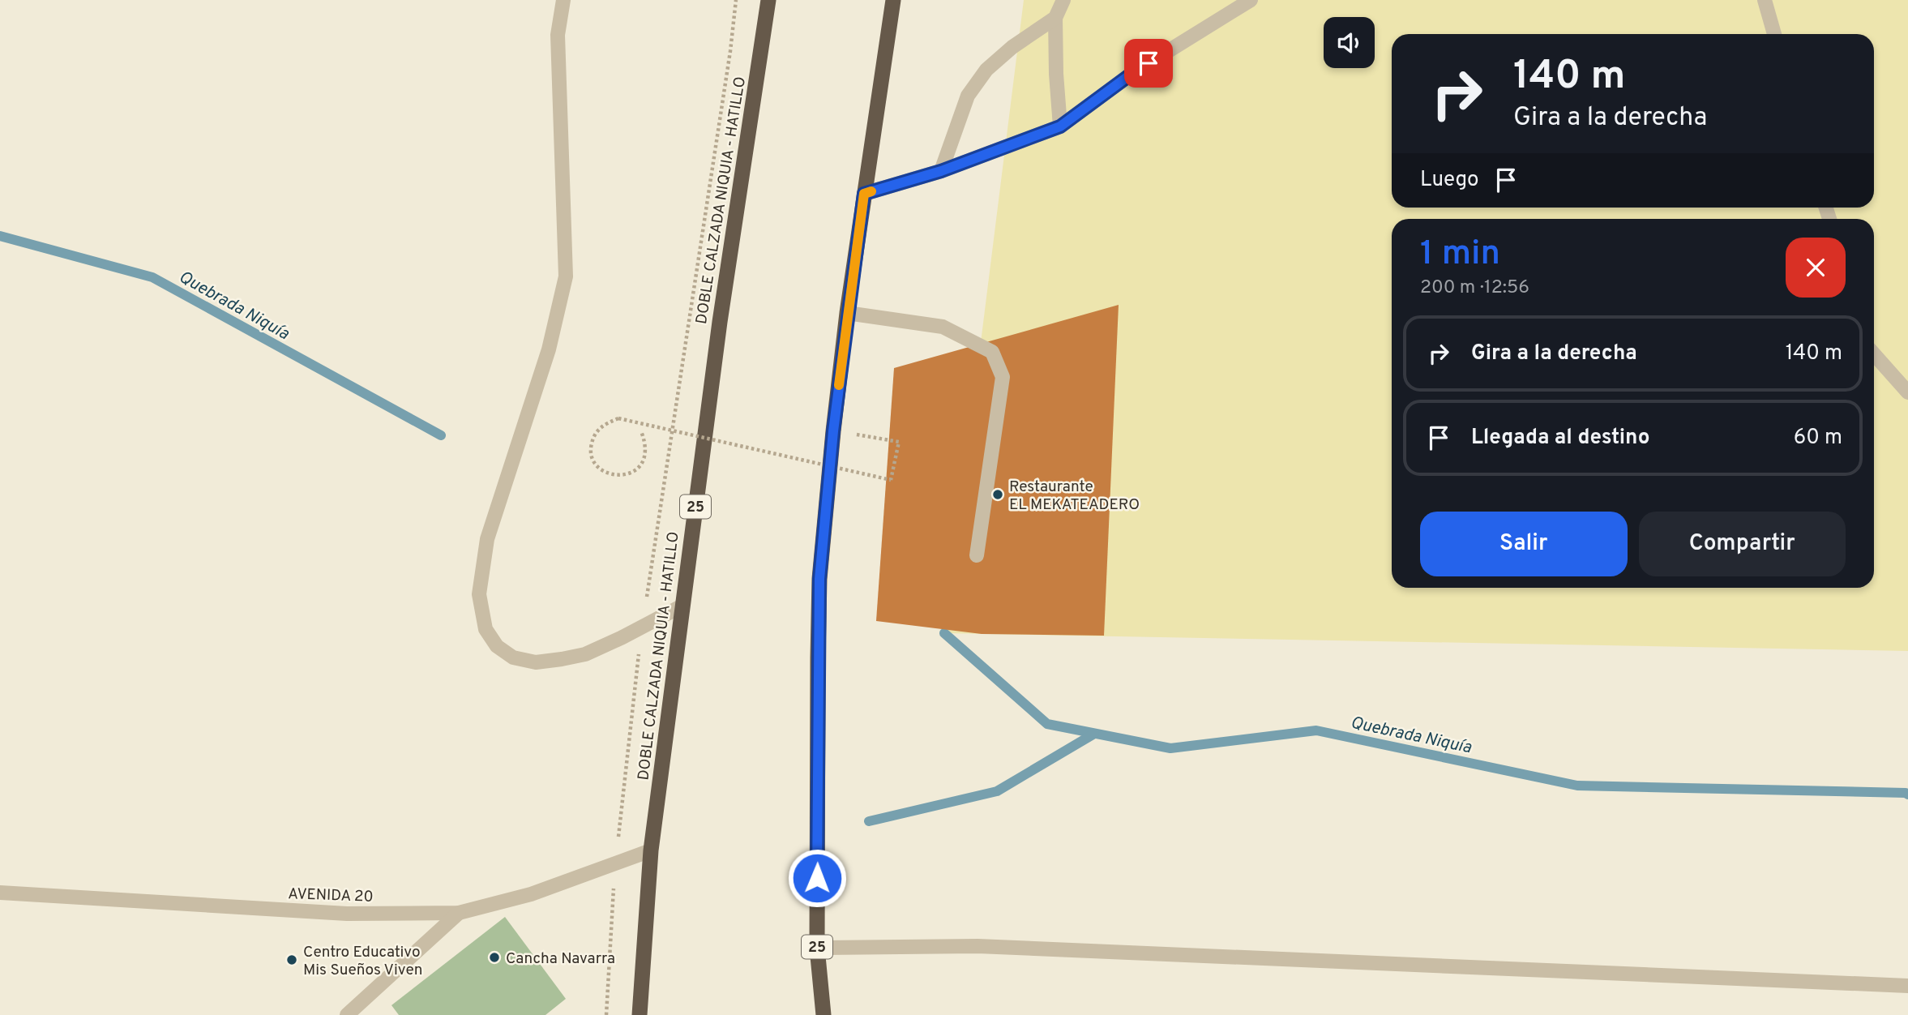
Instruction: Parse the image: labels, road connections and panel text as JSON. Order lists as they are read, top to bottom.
{
  "streets": {
    "highway": ["DOBLE CALZADA NIQUIA - HATILLO", "25"],
    "street": ["AVENIDA 20"]
  },
  "crossings": [
    ["DOBLE CALZADA NIQUIA - HATILLO", "AVENIDA 20"],
    ["25", "AVENIDA 20"]
  ],
  "water": ["Quebrada Niquía"],
  "places": ["Restaurante EL MEKATEADERO", "Cancha Navarra", "Centro Educativo Mis Sueños Viven"],
  "page": {
    "turn": ["140 m", "Gira a la derecha"],
    "then": "Luego",
    "heading": ["1 min", "200 m · 12:56"],
    "list": [
      {
        "name": "Gira a la derecha",
        "value": "140 m"
      },
      {
        "name": "Llegada al destino",
        "value": "60 m"
      }
    ],
    "buttons": ["Salir", "Compartir"]
  }
}
